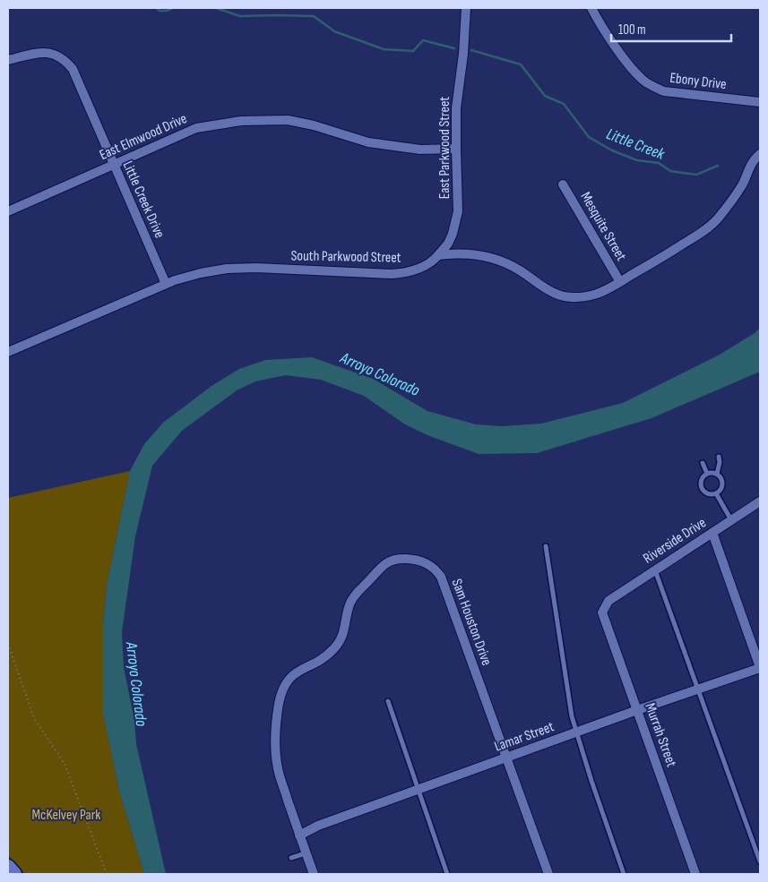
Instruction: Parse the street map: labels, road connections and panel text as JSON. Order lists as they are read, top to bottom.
{
  "streets": {
    "street": [
      "Ebony Drive",
      "East Elmwood Drive",
      "East Parkwood Street",
      "Little Creek Drive",
      "Mesquite Street",
      "South Parkwood Street",
      "Riverside Drive",
      "Sam Houston Drive",
      "Murrah Street",
      "Lamar Street"
    ]
  },
  "crossings": [
    ["East Elmwood Drive", "East Parkwood Street"],
    ["East Elmwood Drive", "Little Creek Drive"],
    ["East Parkwood Street", "South Parkwood Street"],
    ["Little Creek Drive", "South Parkwood Street"],
    ["Mesquite Street", "South Parkwood Street"],
    ["Riverside Drive", "Murrah Street"],
    ["Sam Houston Drive", "Lamar Street"],
    ["Murrah Street", "Lamar Street"]
  ],
  "water": ["Little Creek", "Arroyo Colorado"],
  "parks": ["McKelvey Park"],
  "scale_bar": "100 m"
}
